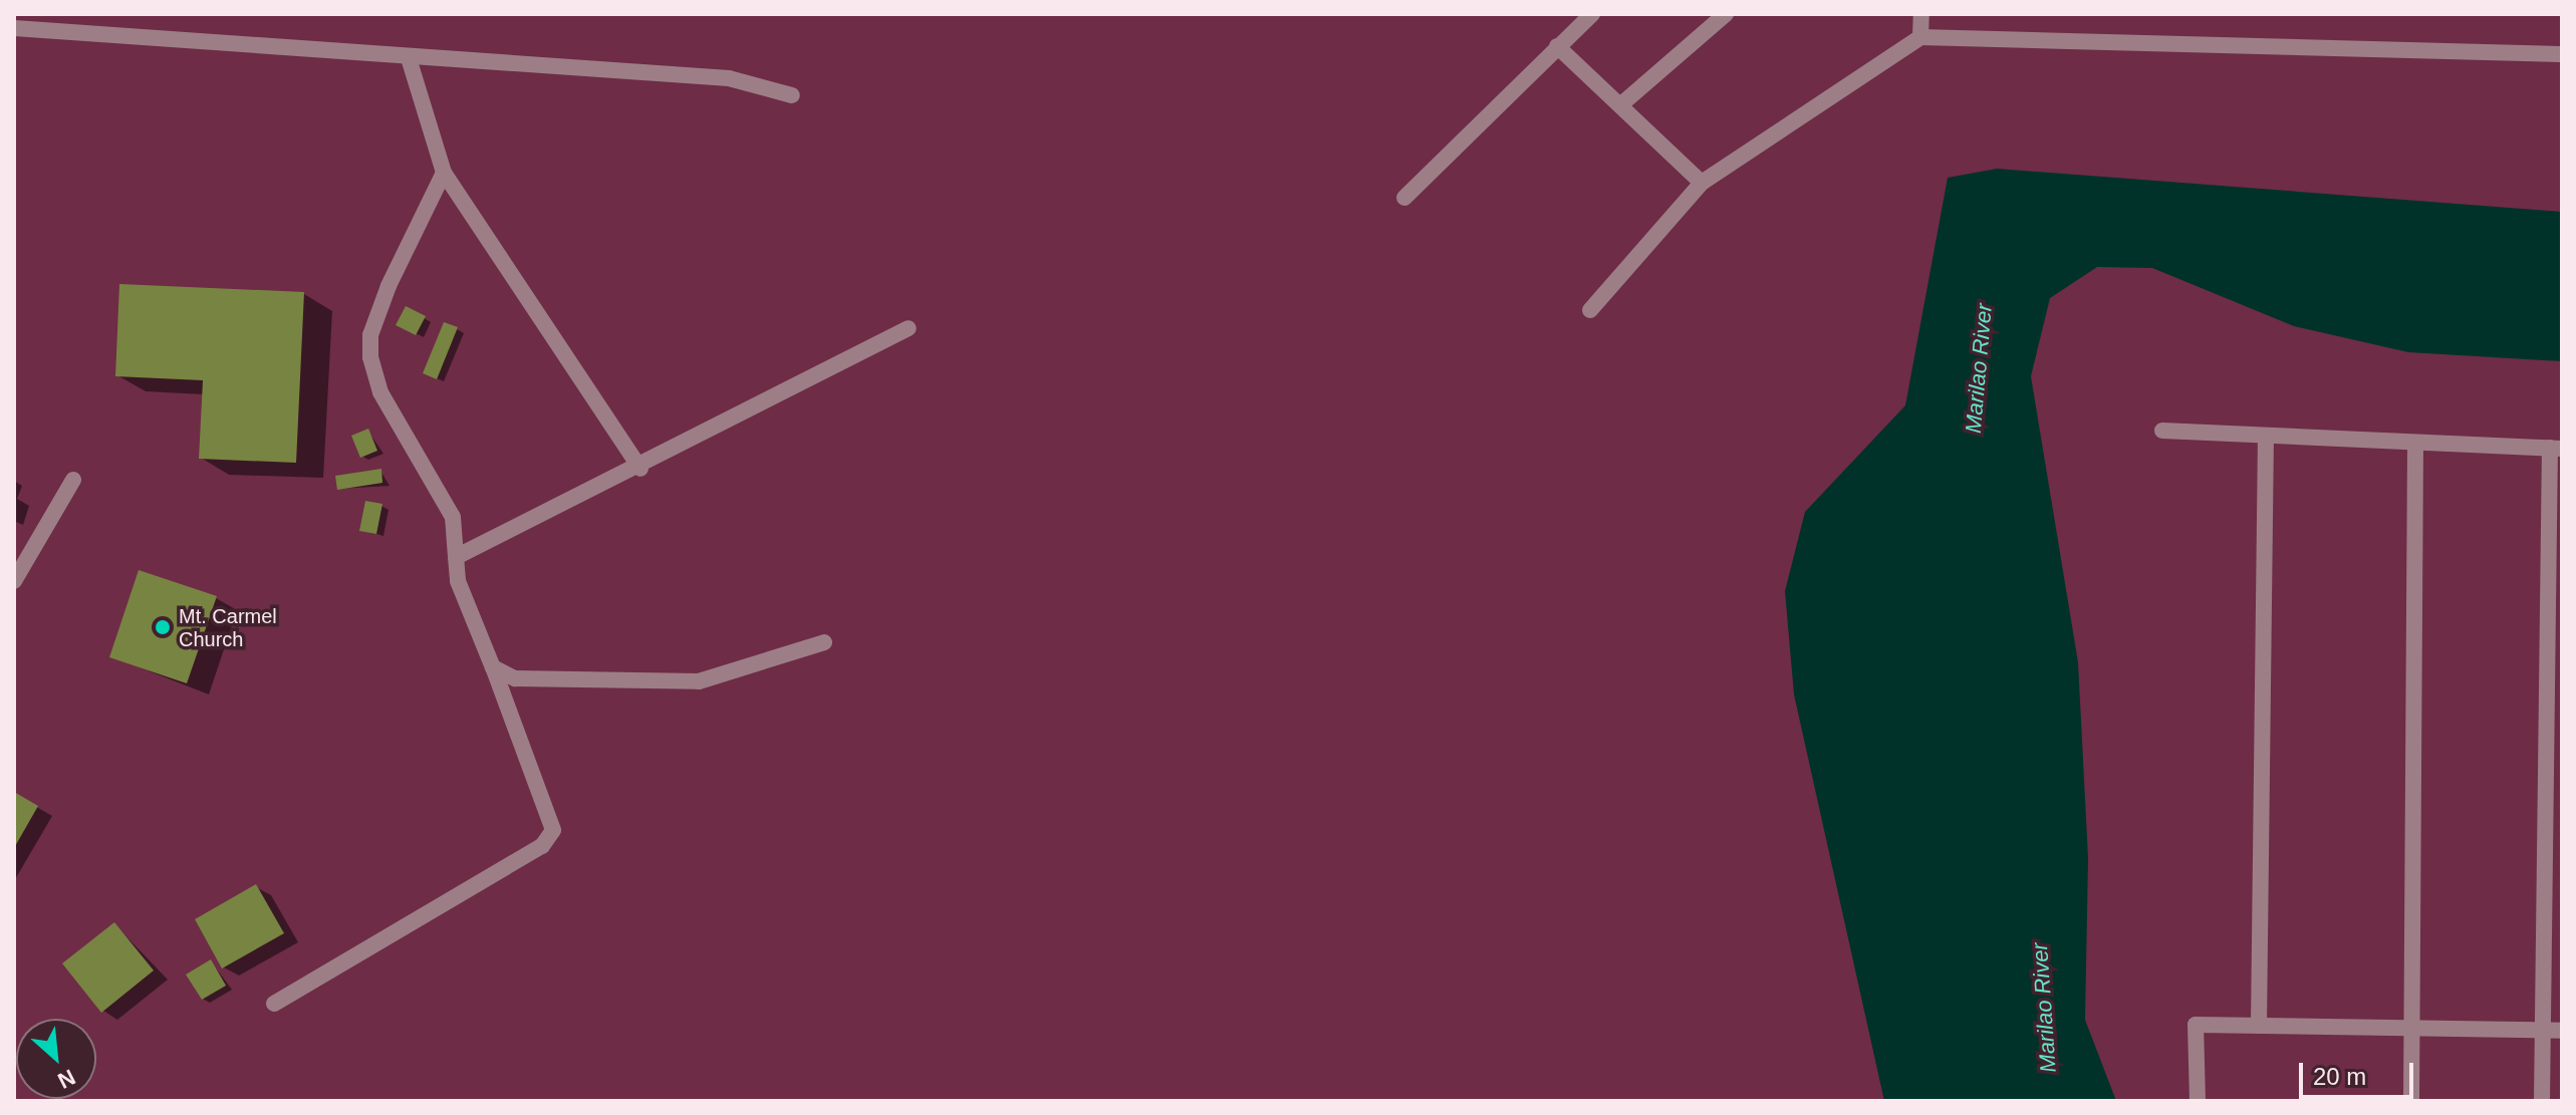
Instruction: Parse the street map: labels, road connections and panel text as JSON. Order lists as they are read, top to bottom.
{
  "water": ["Marilao River"],
  "places": ["Mt. Carmel Church"],
  "scale_bar": "20 m",
  "north": "bottom right"
}
